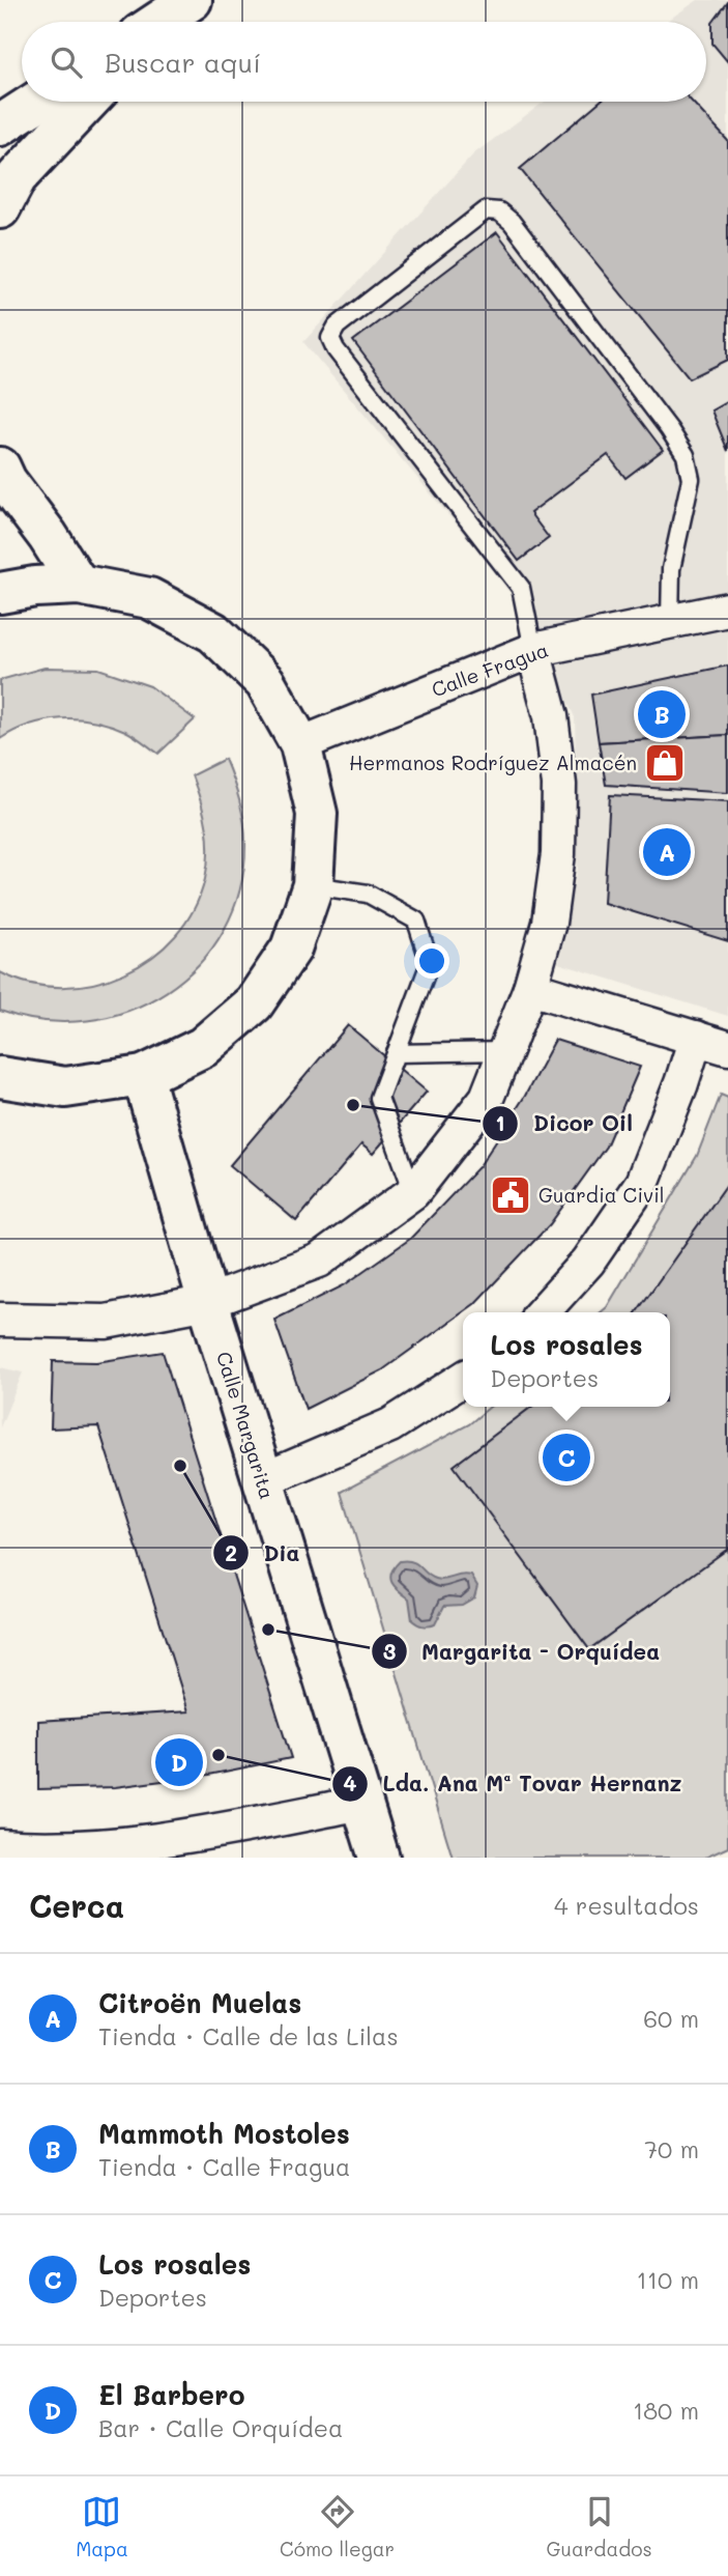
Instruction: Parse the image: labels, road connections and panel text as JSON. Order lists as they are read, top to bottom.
{
  "streets": {
    "main road": ["Calle Margarita"],
    "street": ["Calle Fragua"]
  },
  "places": {
    "shop": ["Hermanos Rodríguez Almacén"],
    "other": [
      "Dicor Oil",
      "Dia",
      "Margarita - Orquídea",
      "Lda. Ana Mª Tovar Hernanz"
    ],
    "public building": ["Guardia Civil"]
  },
  "page": {
    "search": "Buscar aquí",
    "pins": [
      "B",
      "A",
      "C",
      "D"
    ],
    "popup": ["Los rosales", "Deportes"],
    "heading": ["Cerca", "4 resultados"],
    "list": [
      {
        "mark": "A",
        "name": "Citroën Muelas",
        "note": "Tienda · Calle de las Lilas",
        "value": "60 m"
      },
      {
        "mark": "B",
        "name": "Mammoth Mostoles",
        "note": "Tienda · Calle Fragua",
        "value": "70 m"
      },
      {
        "mark": "C",
        "name": "Los rosales",
        "note": "Deportes",
        "value": "110 m"
      },
      {
        "mark": "D",
        "name": "El Barbero",
        "note": "Bar · Calle Orquídea",
        "value": "180 m"
      }
    ],
    "nav": ["Mapa", "Cómo llegar", "Guardados"]
  }
}
